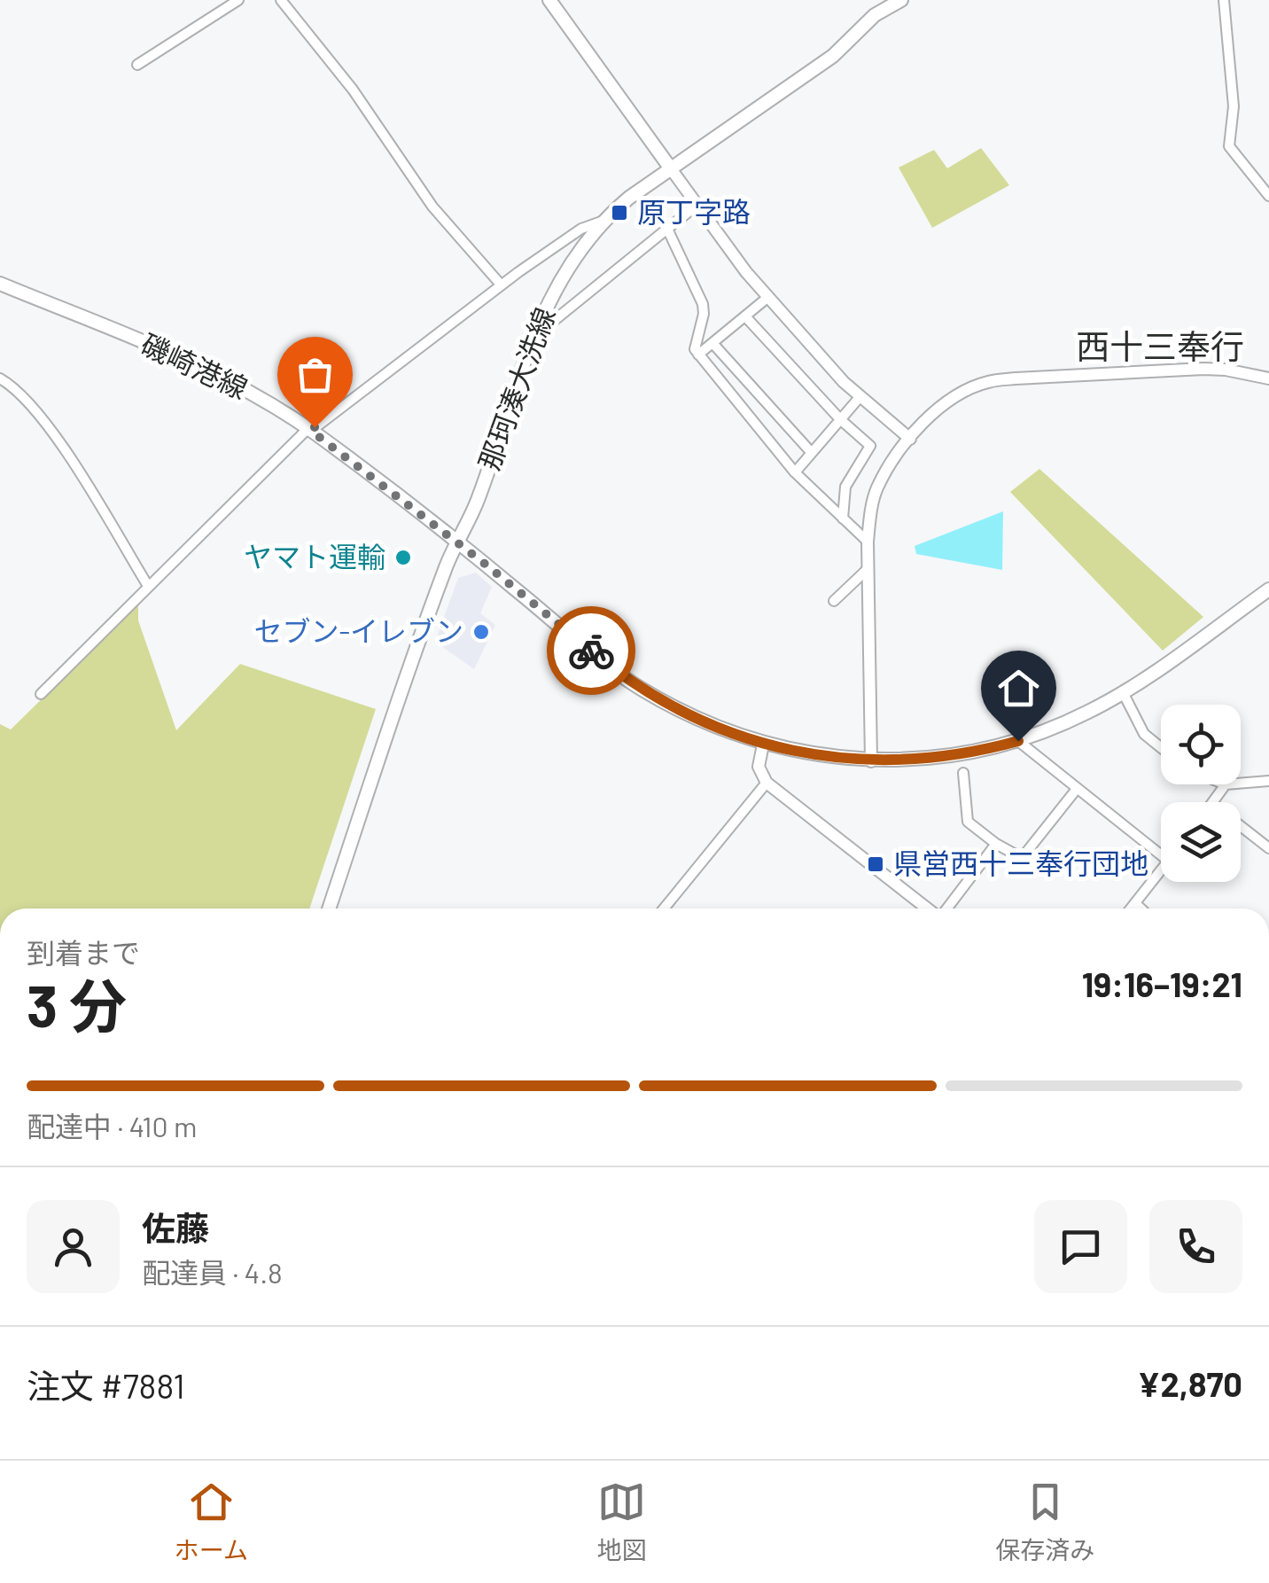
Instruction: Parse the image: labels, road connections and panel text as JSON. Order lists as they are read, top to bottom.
{
  "streets": {
    "main road": ["磯崎港線", "那珂湊大洗線"]
  },
  "crossings": [
    ["磯崎港線", "那珂湊大洗線"]
  ],
  "districts": ["西十三奉行"],
  "places": {
    "transit": ["原丁字路", "県営西十三奉行団地"],
    "other": ["ヤマト運輸", "セブン-イレブン"]
  },
  "page": {
    "heading": ["3 分", "到着まで", "19:16–19:21"],
    "panel": [
      "佐藤",
      "配達員 · 4.8",
      "注文 #7881",
      "¥2,870"
    ],
    "bar": "配達中 · 410 m",
    "tabs": ["ホーム", "地図", "保存済み"]
  }
}
